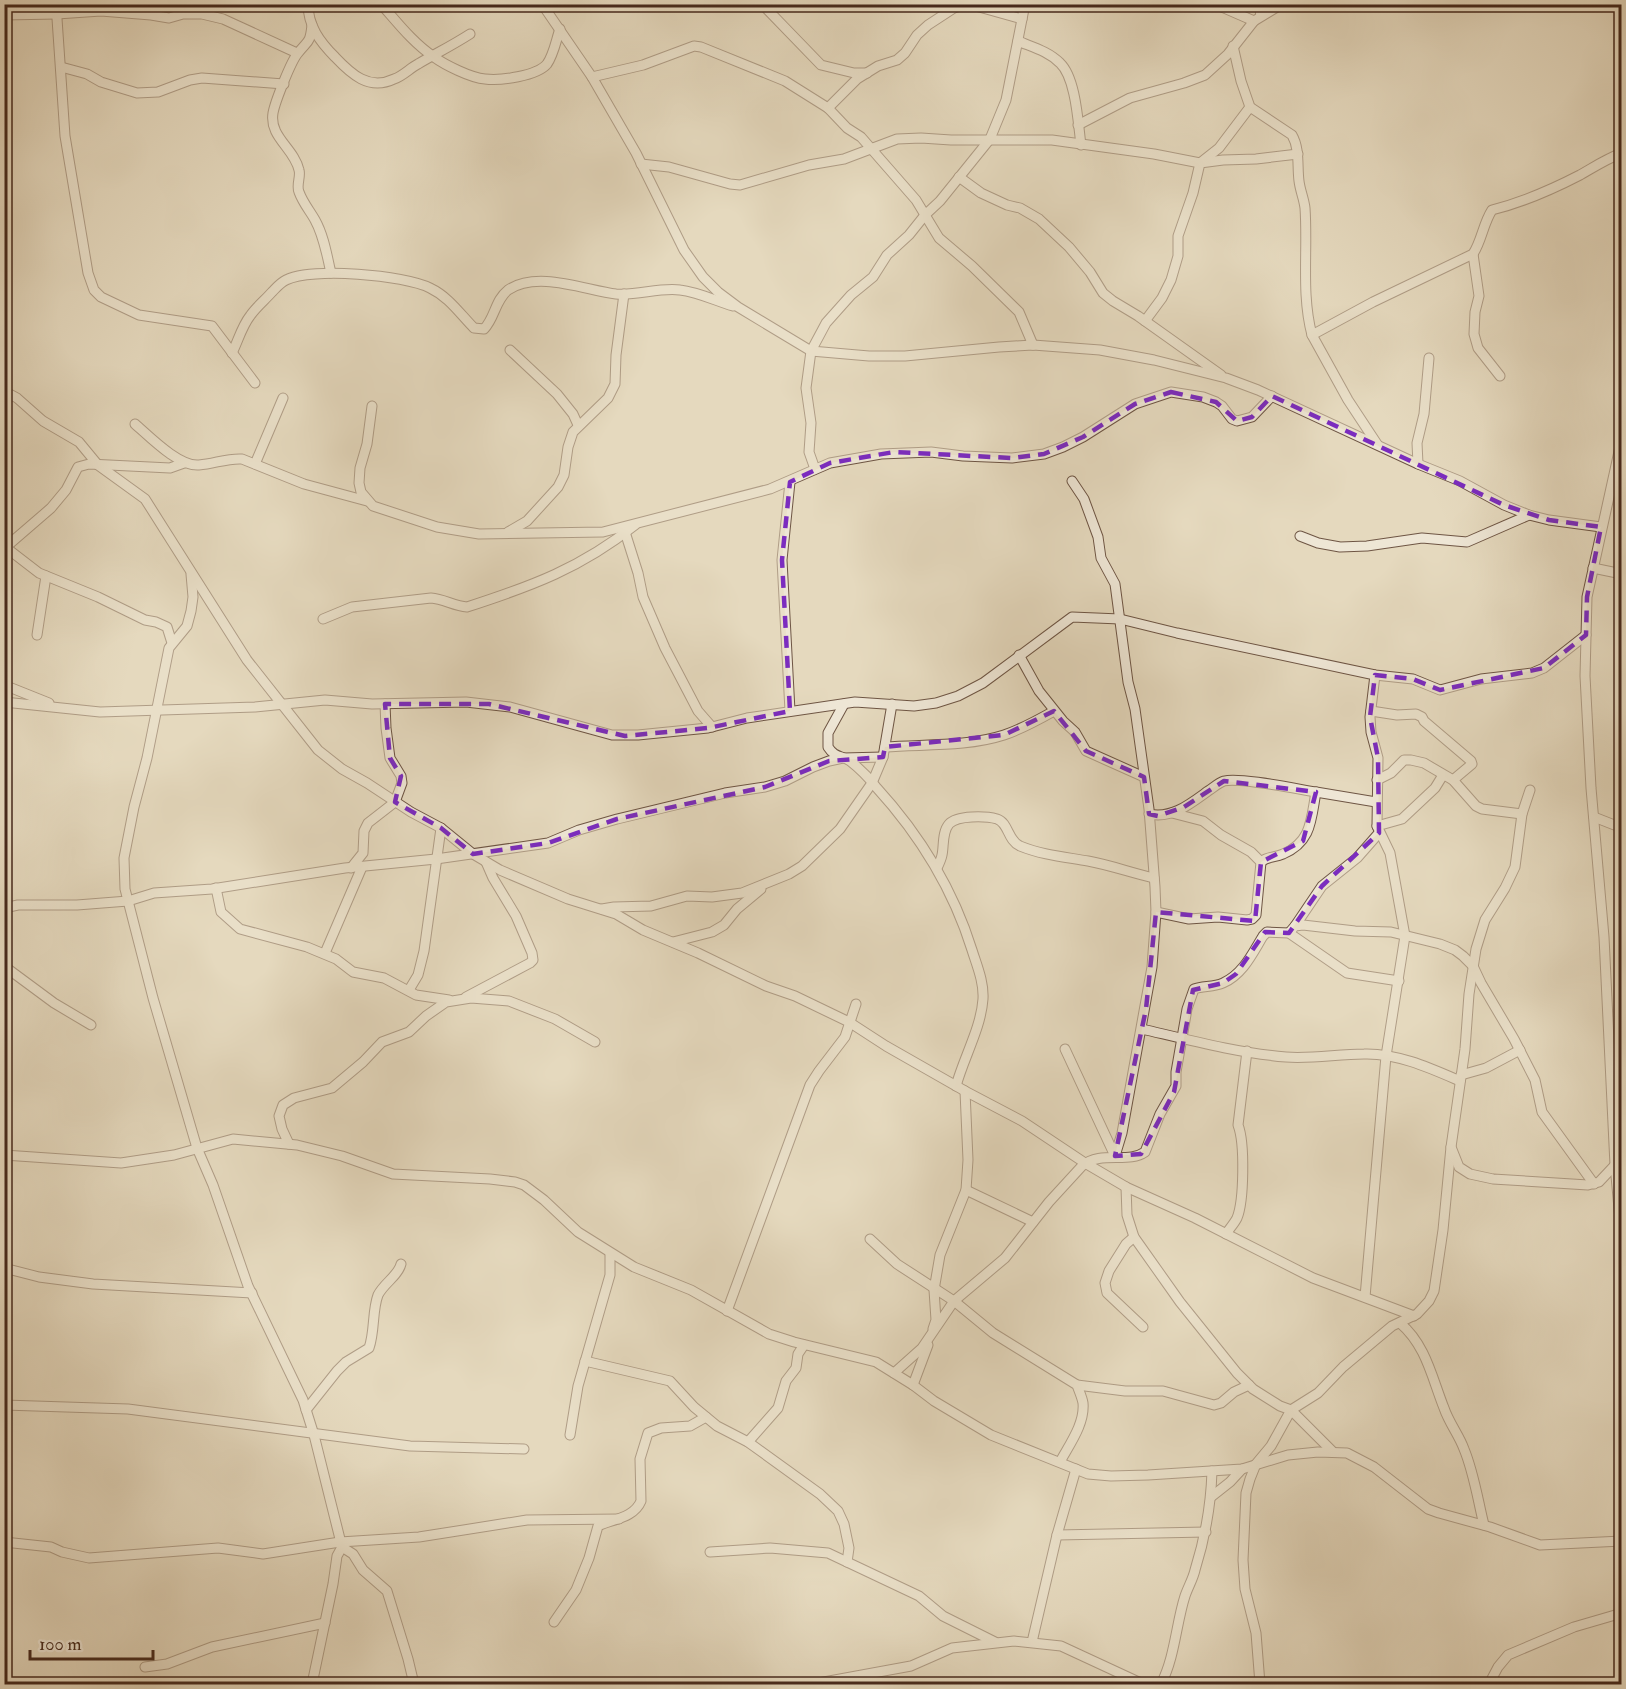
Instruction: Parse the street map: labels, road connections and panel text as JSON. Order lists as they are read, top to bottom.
{
  "scale_bar": "100 m"
}
